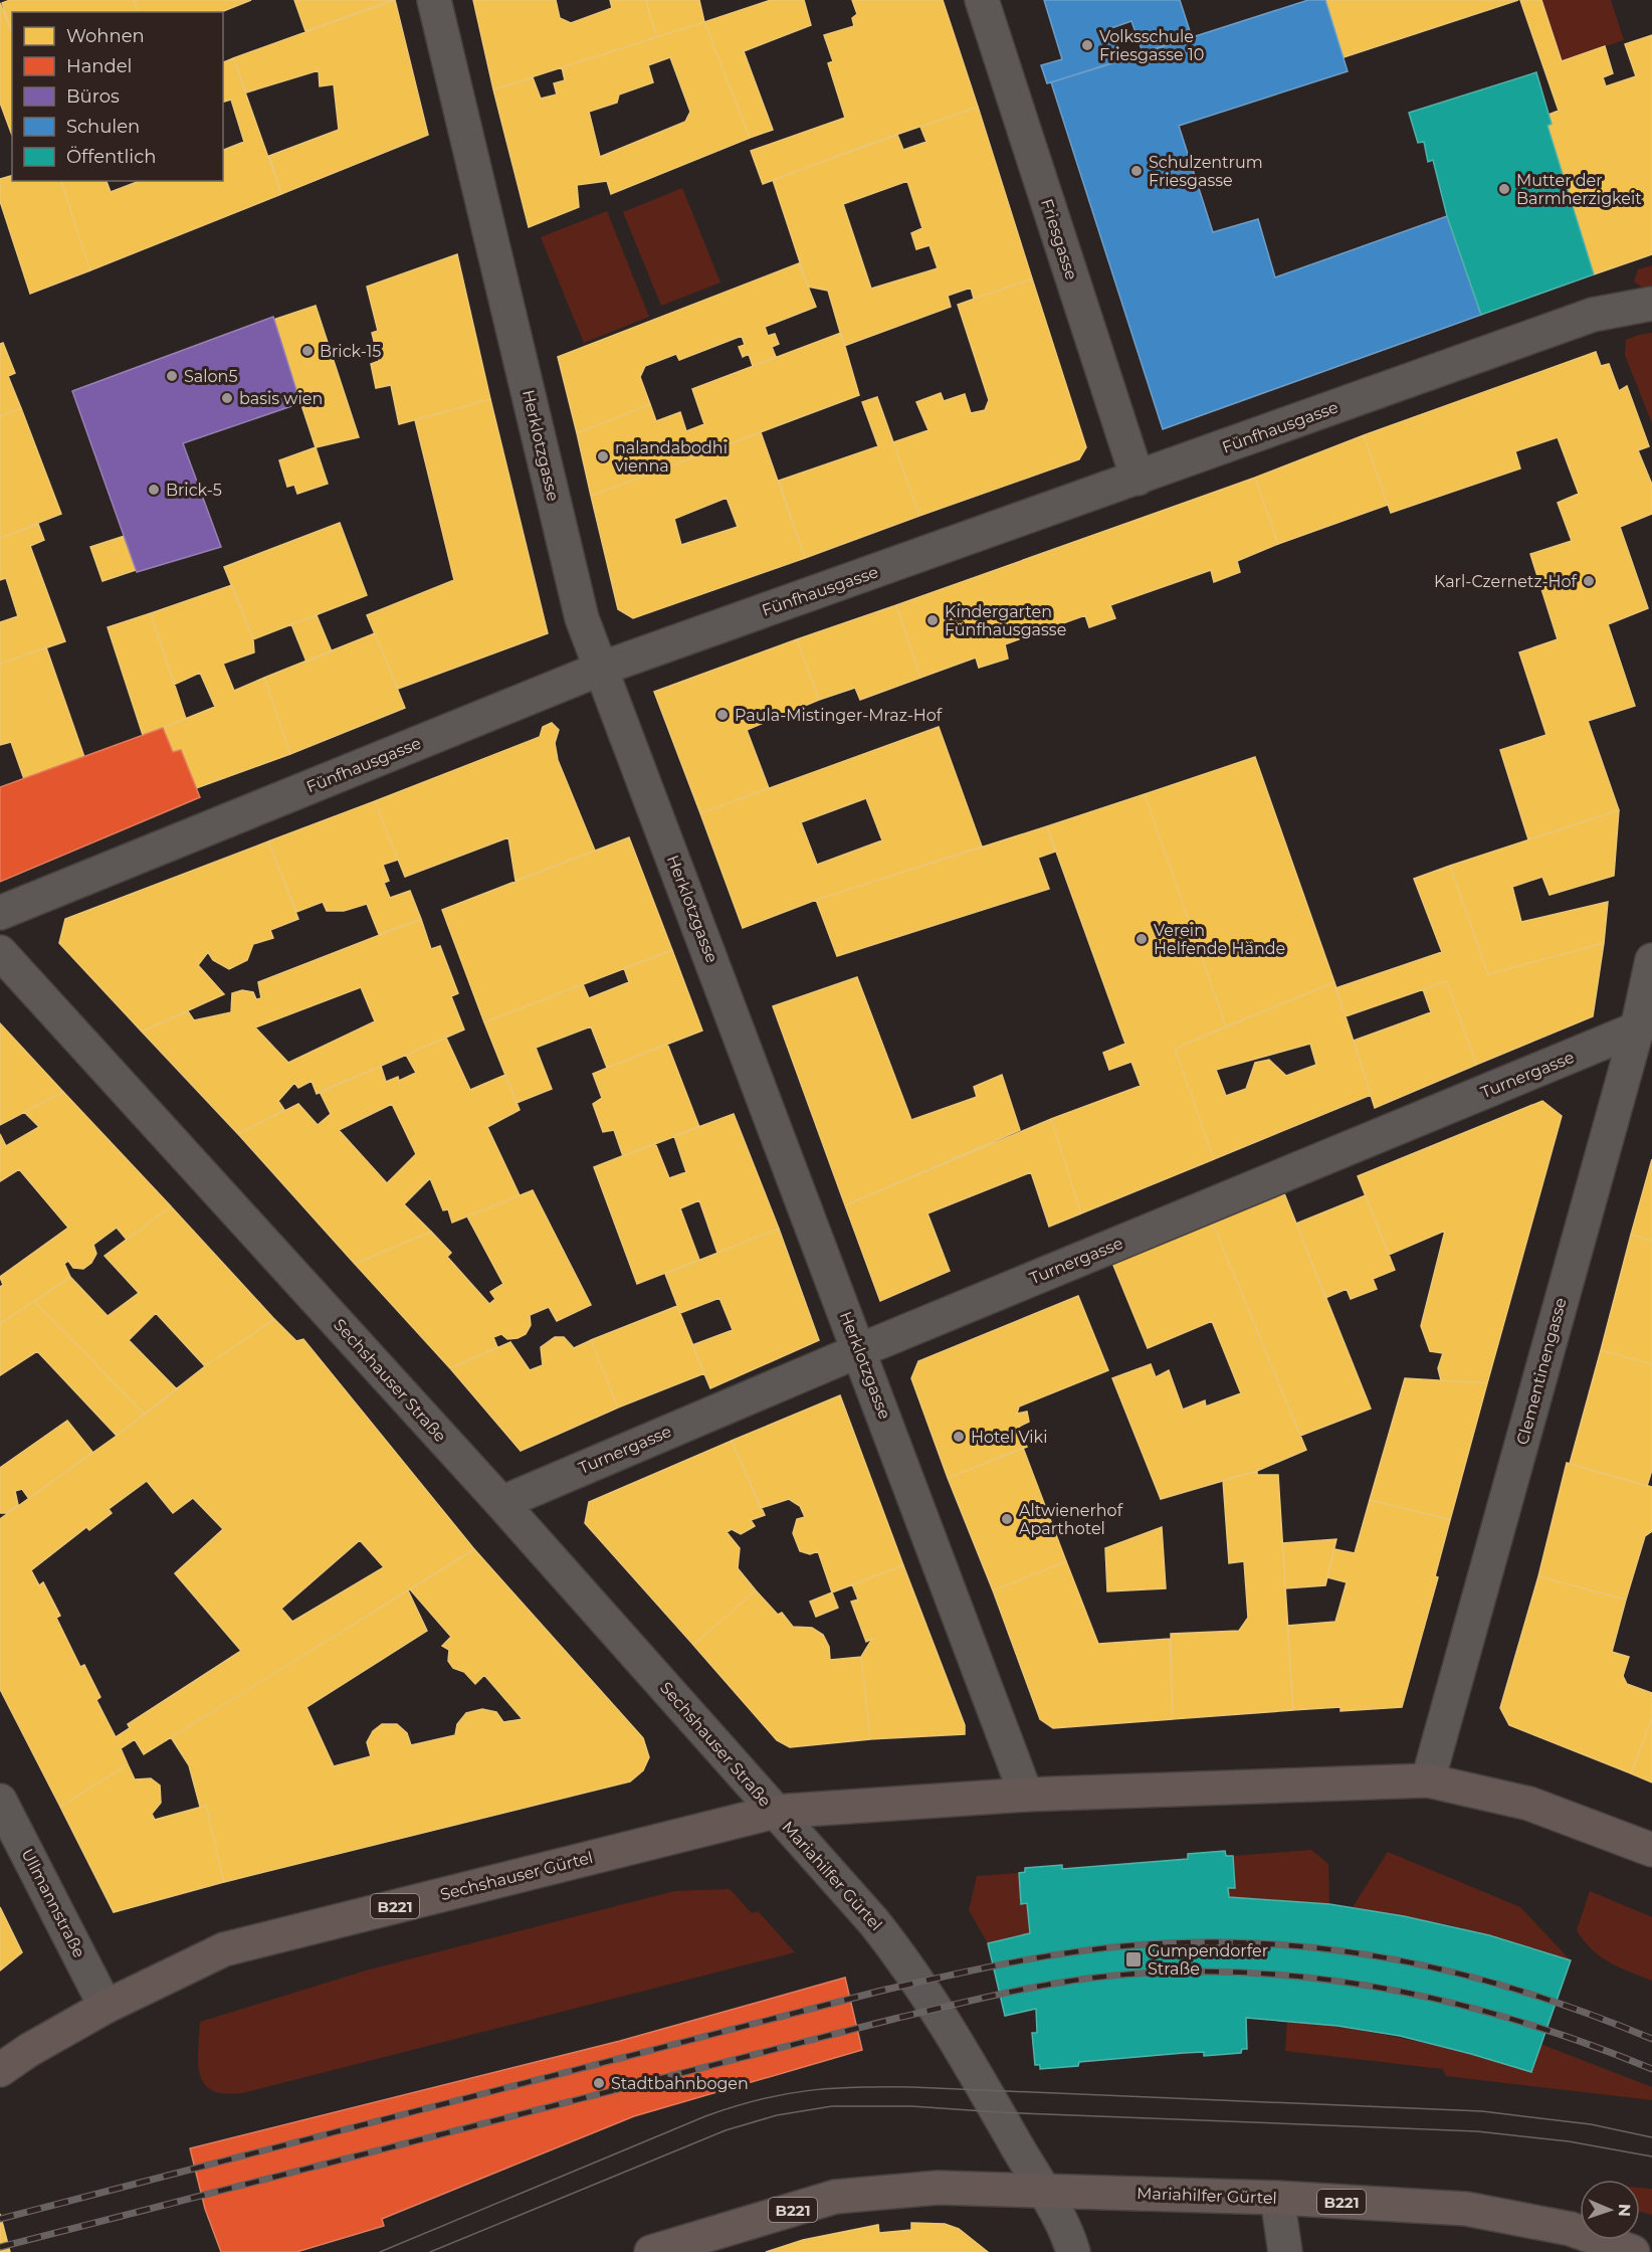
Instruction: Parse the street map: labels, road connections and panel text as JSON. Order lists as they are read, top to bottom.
{
  "streets": {
    "main road": ["Sechshauser Gürtel", "Mariahilfer Gürtel", "B221"],
    "street": [
      "Friesgasse",
      "Fünfhausgasse",
      "Herklotzgasse",
      "Turnergasse",
      "Clementinengasse",
      "Sechshauser Straße",
      "Ullmannstraße"
    ]
  },
  "crossings": [
    ["Friesgasse", "Fünfhausgasse"],
    ["Fünfhausgasse", "Herklotzgasse"],
    ["Herklotzgasse", "Turnergasse"],
    ["Herklotzgasse", "Mariahilfer Gürtel"],
    ["Turnergasse", "Clementinengasse"],
    ["Turnergasse", "Sechshauser Straße"],
    ["Clementinengasse", "Mariahilfer Gürtel"],
    ["Sechshauser Straße", "Sechshauser Gürtel"],
    ["Sechshauser Straße", "Mariahilfer Gürtel"],
    ["Sechshauser Gürtel", "Mariahilfer Gürtel"],
    ["Sechshauser Gürtel", "Ullmannstraße"],
    ["Mariahilfer Gürtel", "B221"]
  ],
  "places": {
    "other": [
      "Volksschule Friesgasse 10",
      "Schulzentrum Friesgasse",
      "Mutter der Barmherzigkeit",
      "Brick-15",
      "Salon5",
      "basis wien",
      "nalandabodhi vienna",
      "Brick-5",
      "Karl-Czernetz-Hof",
      "Kindergarten Fünfhausgasse",
      "Paula-Mistinger-Mraz-Hof",
      "Verein Helfende Hände",
      "Hotel Viki",
      "Altwienerhof Aparthotel",
      "Stadtbahnbogen"
    ],
    "transit": ["Gumpendorfer Straße"]
  },
  "legend": [
    "Wohnen",
    "Handel",
    "Büros",
    "Schulen",
    "Öffentlich"
  ],
  "north": "right"
}
